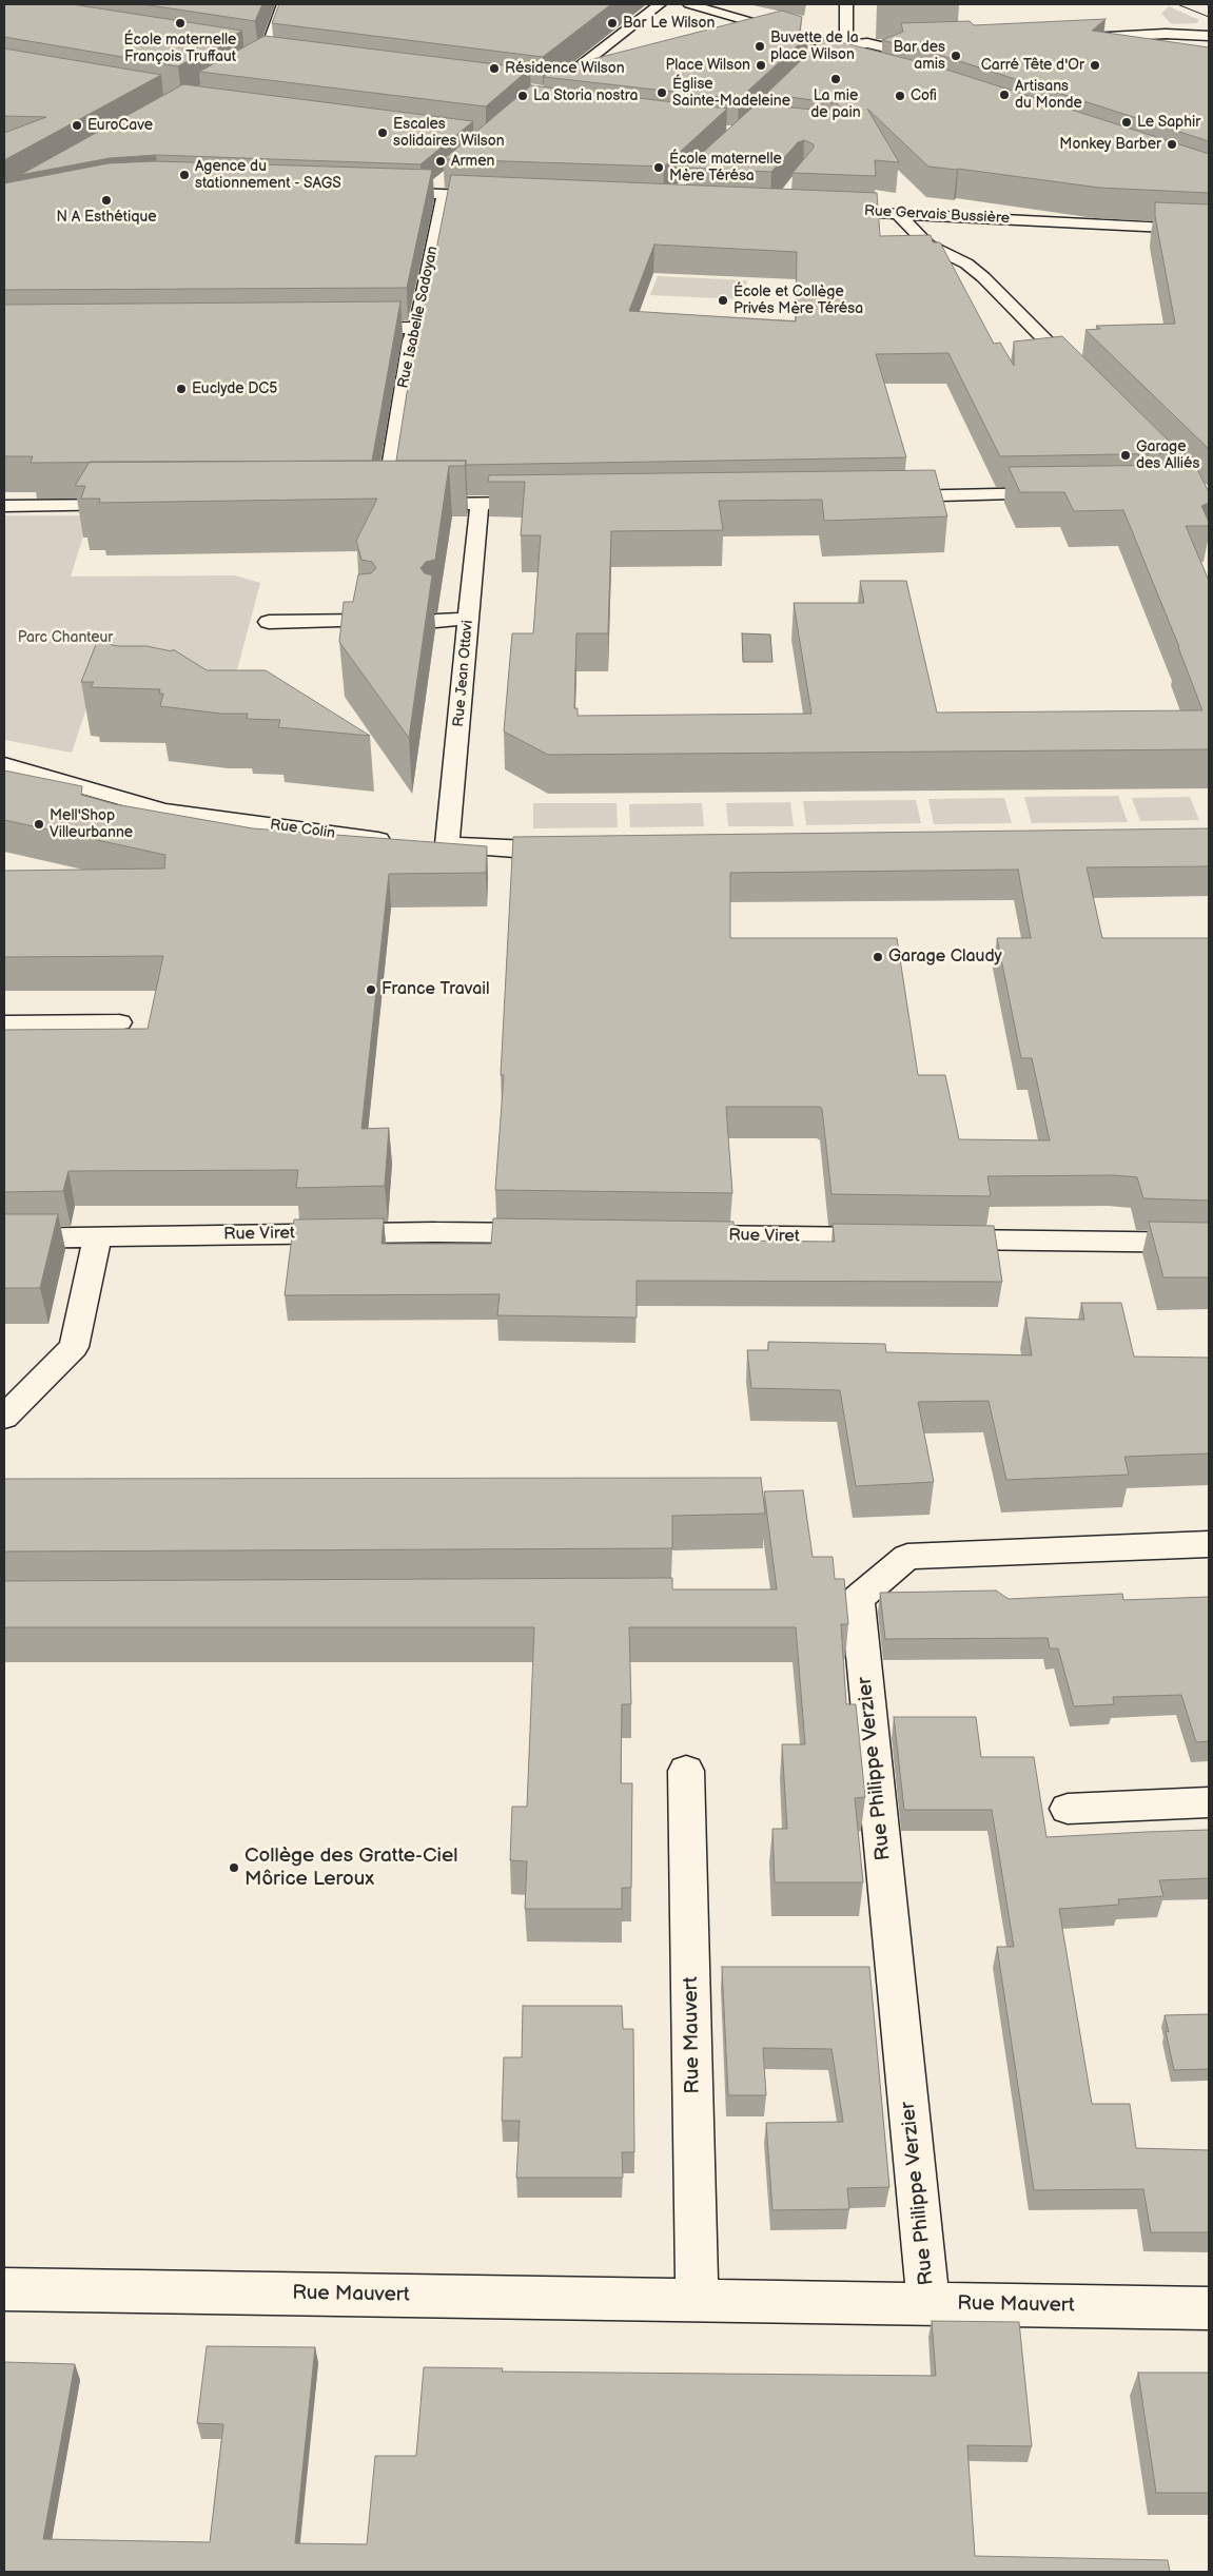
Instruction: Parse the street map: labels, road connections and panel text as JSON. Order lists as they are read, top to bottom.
{
  "streets": {
    "street": [
      "Rue Gervais Bussière",
      "Rue Isabelle Sadoyan",
      "Rue Jean Ottavi",
      "Rue Colin",
      "Rue Viret",
      "Rue Philippe Verzier",
      "Rue Mauvert"
    ]
  },
  "crossings": [
    ["Rue Isabelle Sadoyan", "Rue Jean Ottavi"],
    ["Rue Philippe Verzier", "Rue Mauvert"]
  ],
  "parks": ["Parc Chanteur"],
  "places": [
    "École maternelle François Truffaut",
    "Bar Le Wilson",
    "Buvette de la place Wilson",
    "Bar des amis",
    "Place Wilson",
    "Carré Tête d'Or",
    "Résidence Wilson",
    "La mie de pain",
    "Église Sainte-Madeleine",
    "Artisans du Monde",
    "La Storia nostra",
    "Cofi",
    "Le Saphir",
    "EuroCave",
    "Escales solidaires Wilson",
    "Monkey Barber",
    "Armen",
    "École maternelle Mère Térésa",
    "Agence du stationnement - SAGS",
    "N A Esthétique",
    "École et Collège Privés Mère Térésa",
    "Euclyde DC5",
    "Garage des Alliés",
    "Mell'Shop Villeurbanne",
    "Garage Claudy",
    "France Travail",
    "Collège des Gratte-Ciel Môrice Leroux"
  ]
}
